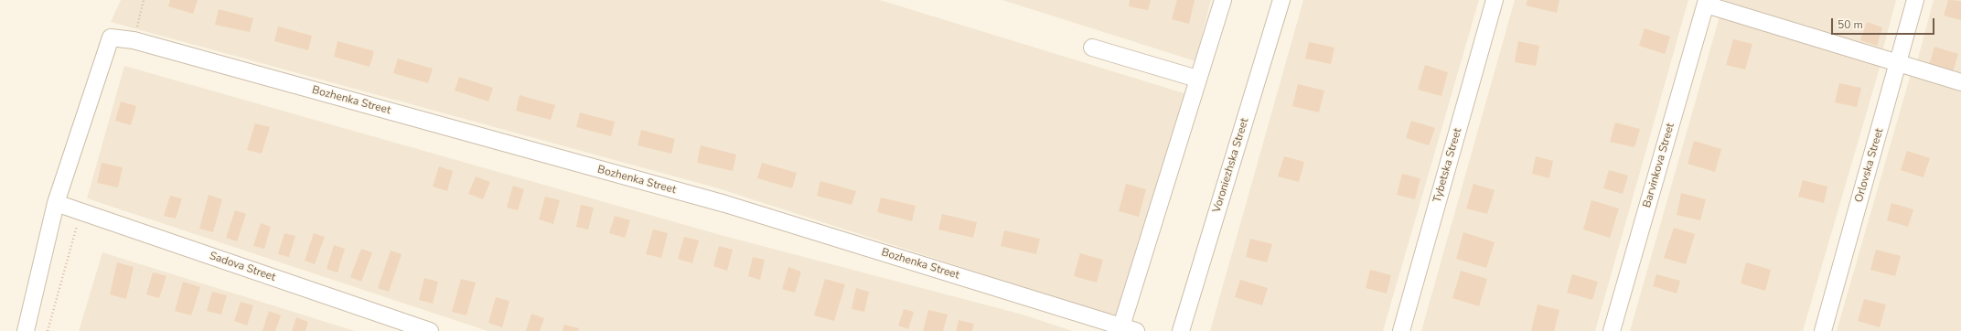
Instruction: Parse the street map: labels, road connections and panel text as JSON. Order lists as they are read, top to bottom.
{
  "streets": {
    "street": [
      "Bozhenka Street",
      "Voroniezhska Street",
      "Tybetska Street",
      "Barvinkova Street",
      "Orlovska Street",
      "Sadova Street"
    ]
  },
  "crossings": [
    ["Bozhenka Street", "Sadova Street"]
  ],
  "scale_bar": "50 m"
}
